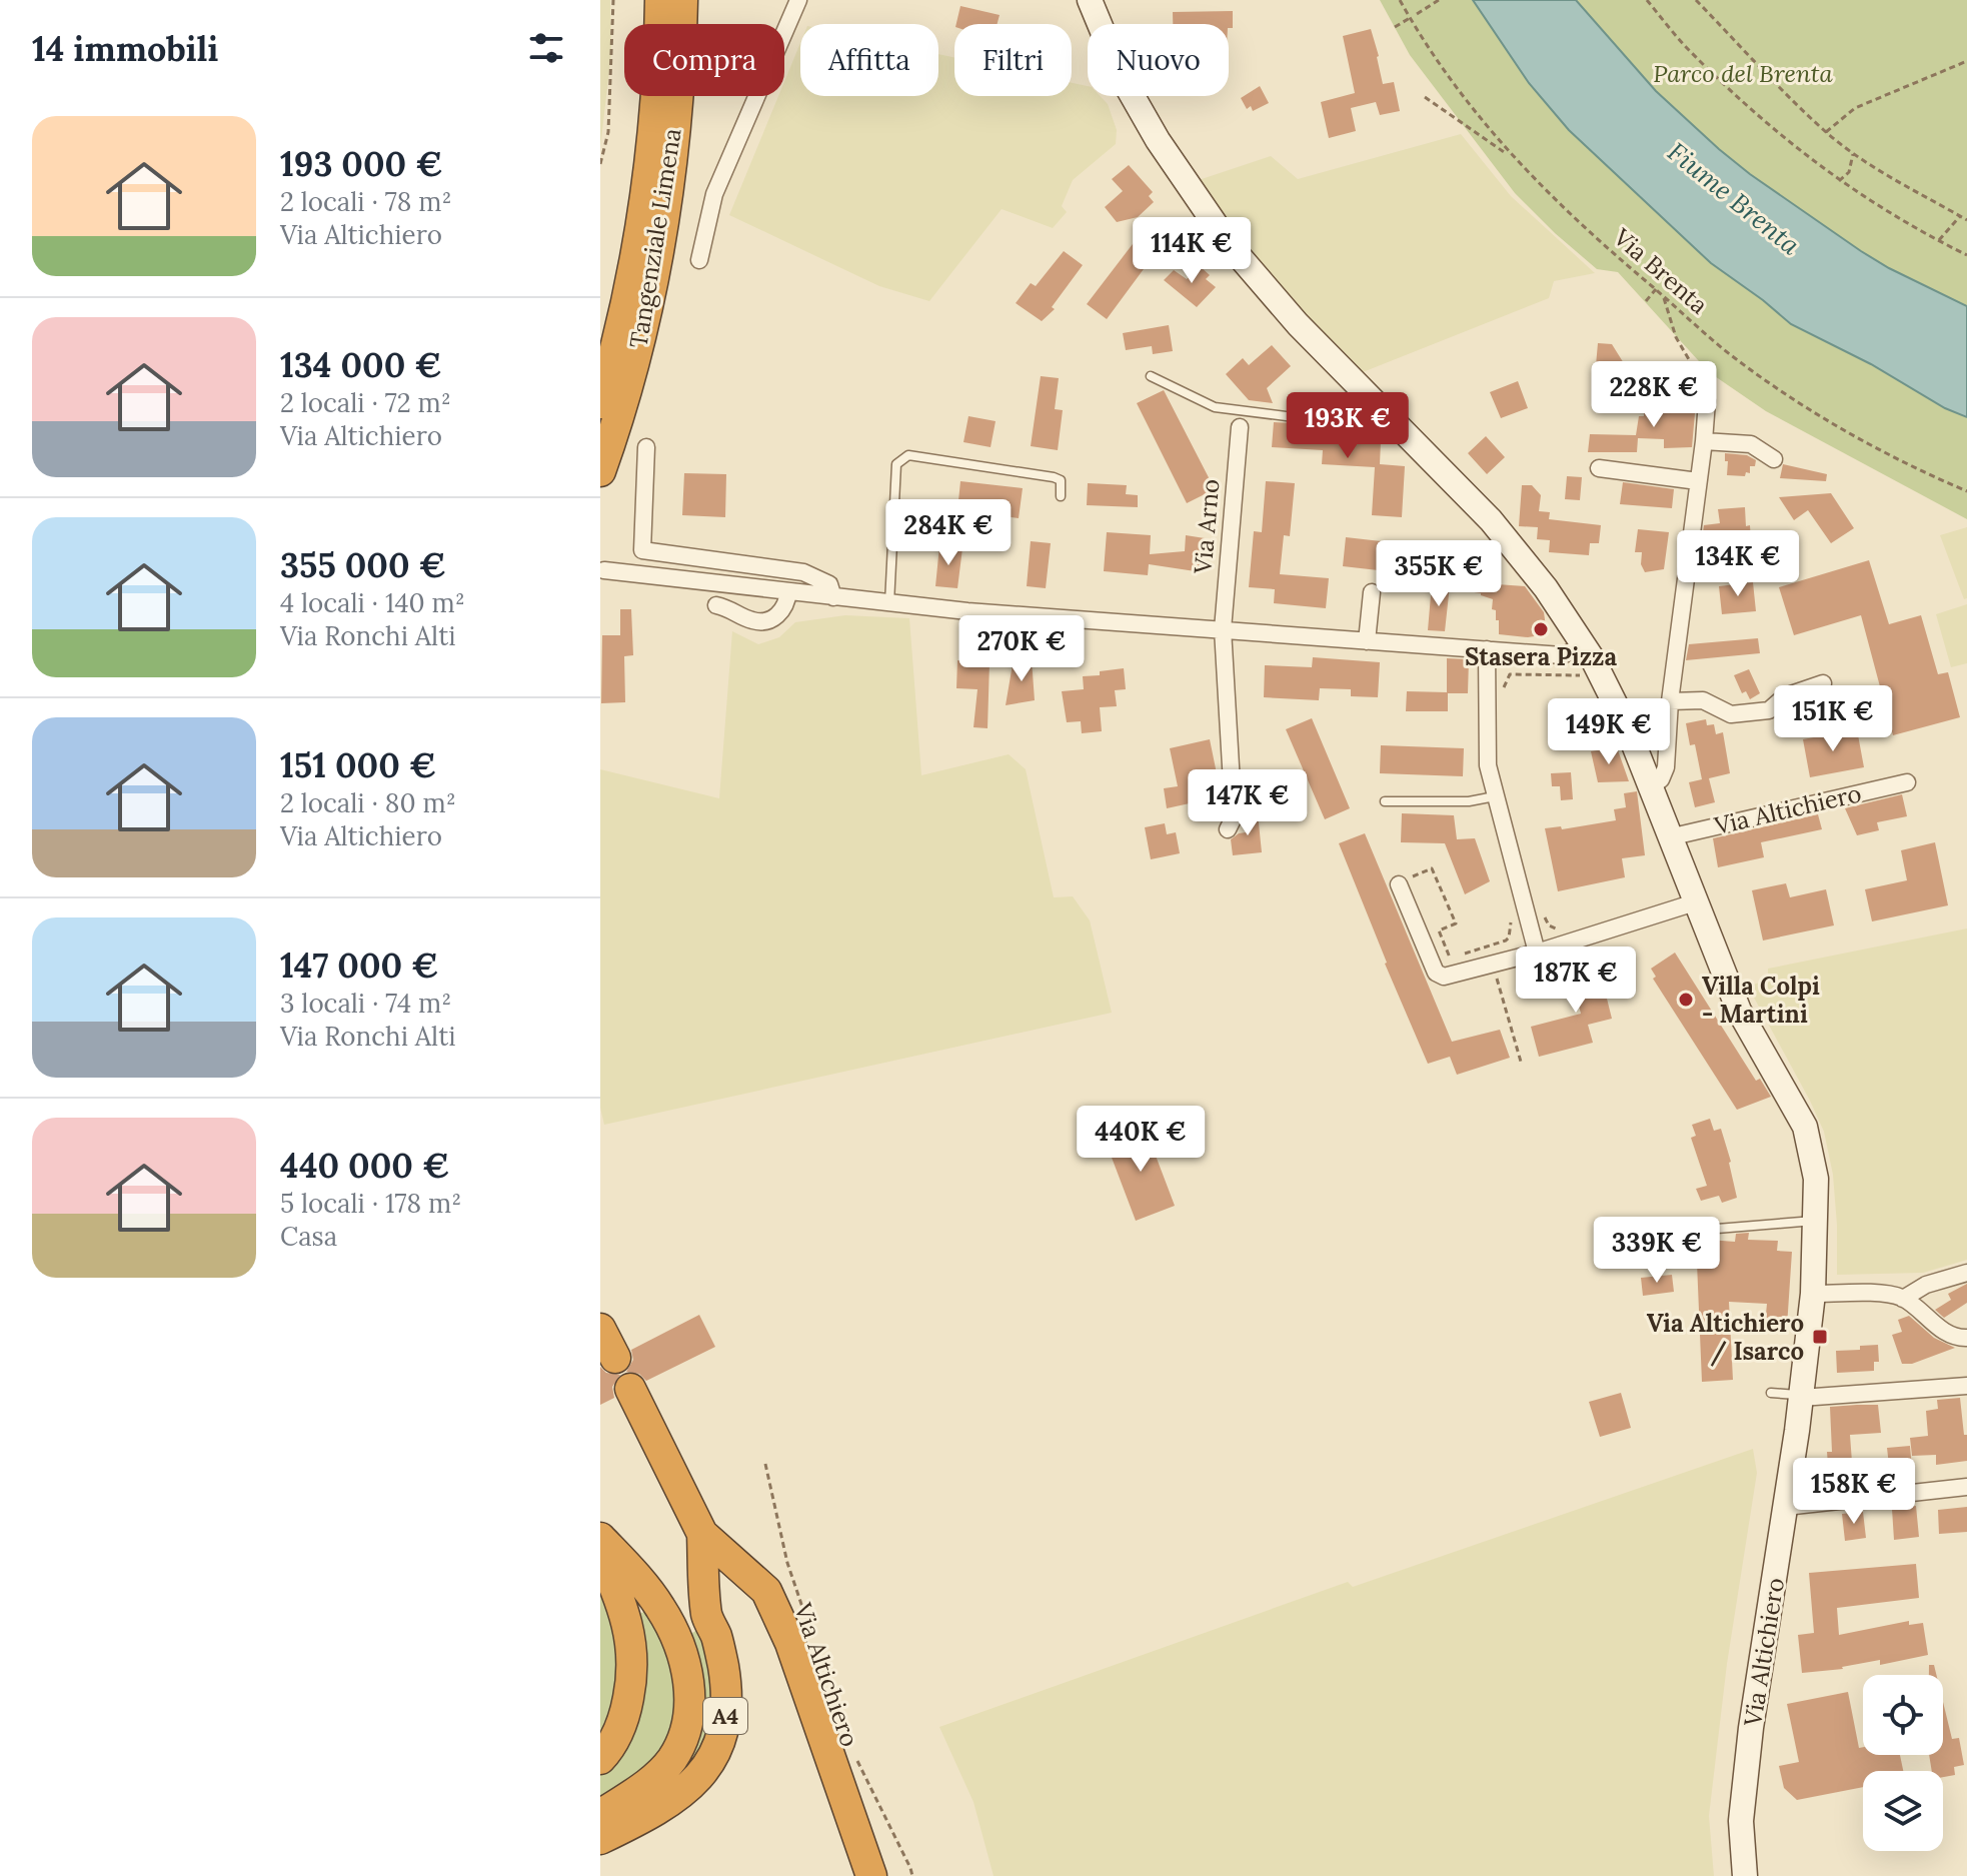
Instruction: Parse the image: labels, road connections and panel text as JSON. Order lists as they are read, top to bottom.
{
  "streets": {
    "highway": ["Tangenziale Limena", "A4"],
    "street": ["Via Arno", "Via Altichiero"],
    "path": ["Via Brenta"]
  },
  "water": ["Fiume Brenta"],
  "parks": ["Parco del Brenta"],
  "places": {
    "other": ["Stasera Pizza", "Villa Colpi - Martini"],
    "transit": ["Via Altichiero / Isarco"]
  },
  "page": {
    "heading": "14 immobili",
    "chip": [
      "Compra",
      "Affitta",
      "Filtri",
      "Nuovo"
    ],
    "list": [
      {
        "name": "193 000 €",
        "note": "2 locali · 78 m² · Via Altichiero"
      },
      {
        "name": "134 000 €",
        "note": "2 locali · 72 m² · Via Altichiero"
      },
      {
        "name": "355 000 €",
        "note": "4 locali · 140 m² · Via Ronchi Alti"
      },
      {
        "name": "151 000 €",
        "note": "2 locali · 80 m² · Via Altichiero"
      },
      {
        "name": "147 000 €",
        "note": "3 locali · 74 m² · Via Ronchi Alti"
      },
      {
        "name": "440 000 €",
        "note": "5 locali · 178 m² · Casa"
      }
    ],
    "price": [
      "114K €",
      "228K €",
      "193K €",
      "284K €",
      "134K €",
      "355K €",
      "270K €",
      "151K €",
      "149K €",
      "147K €",
      "187K €",
      "440K €",
      "339K €",
      "158K €"
    ]
  }
}
